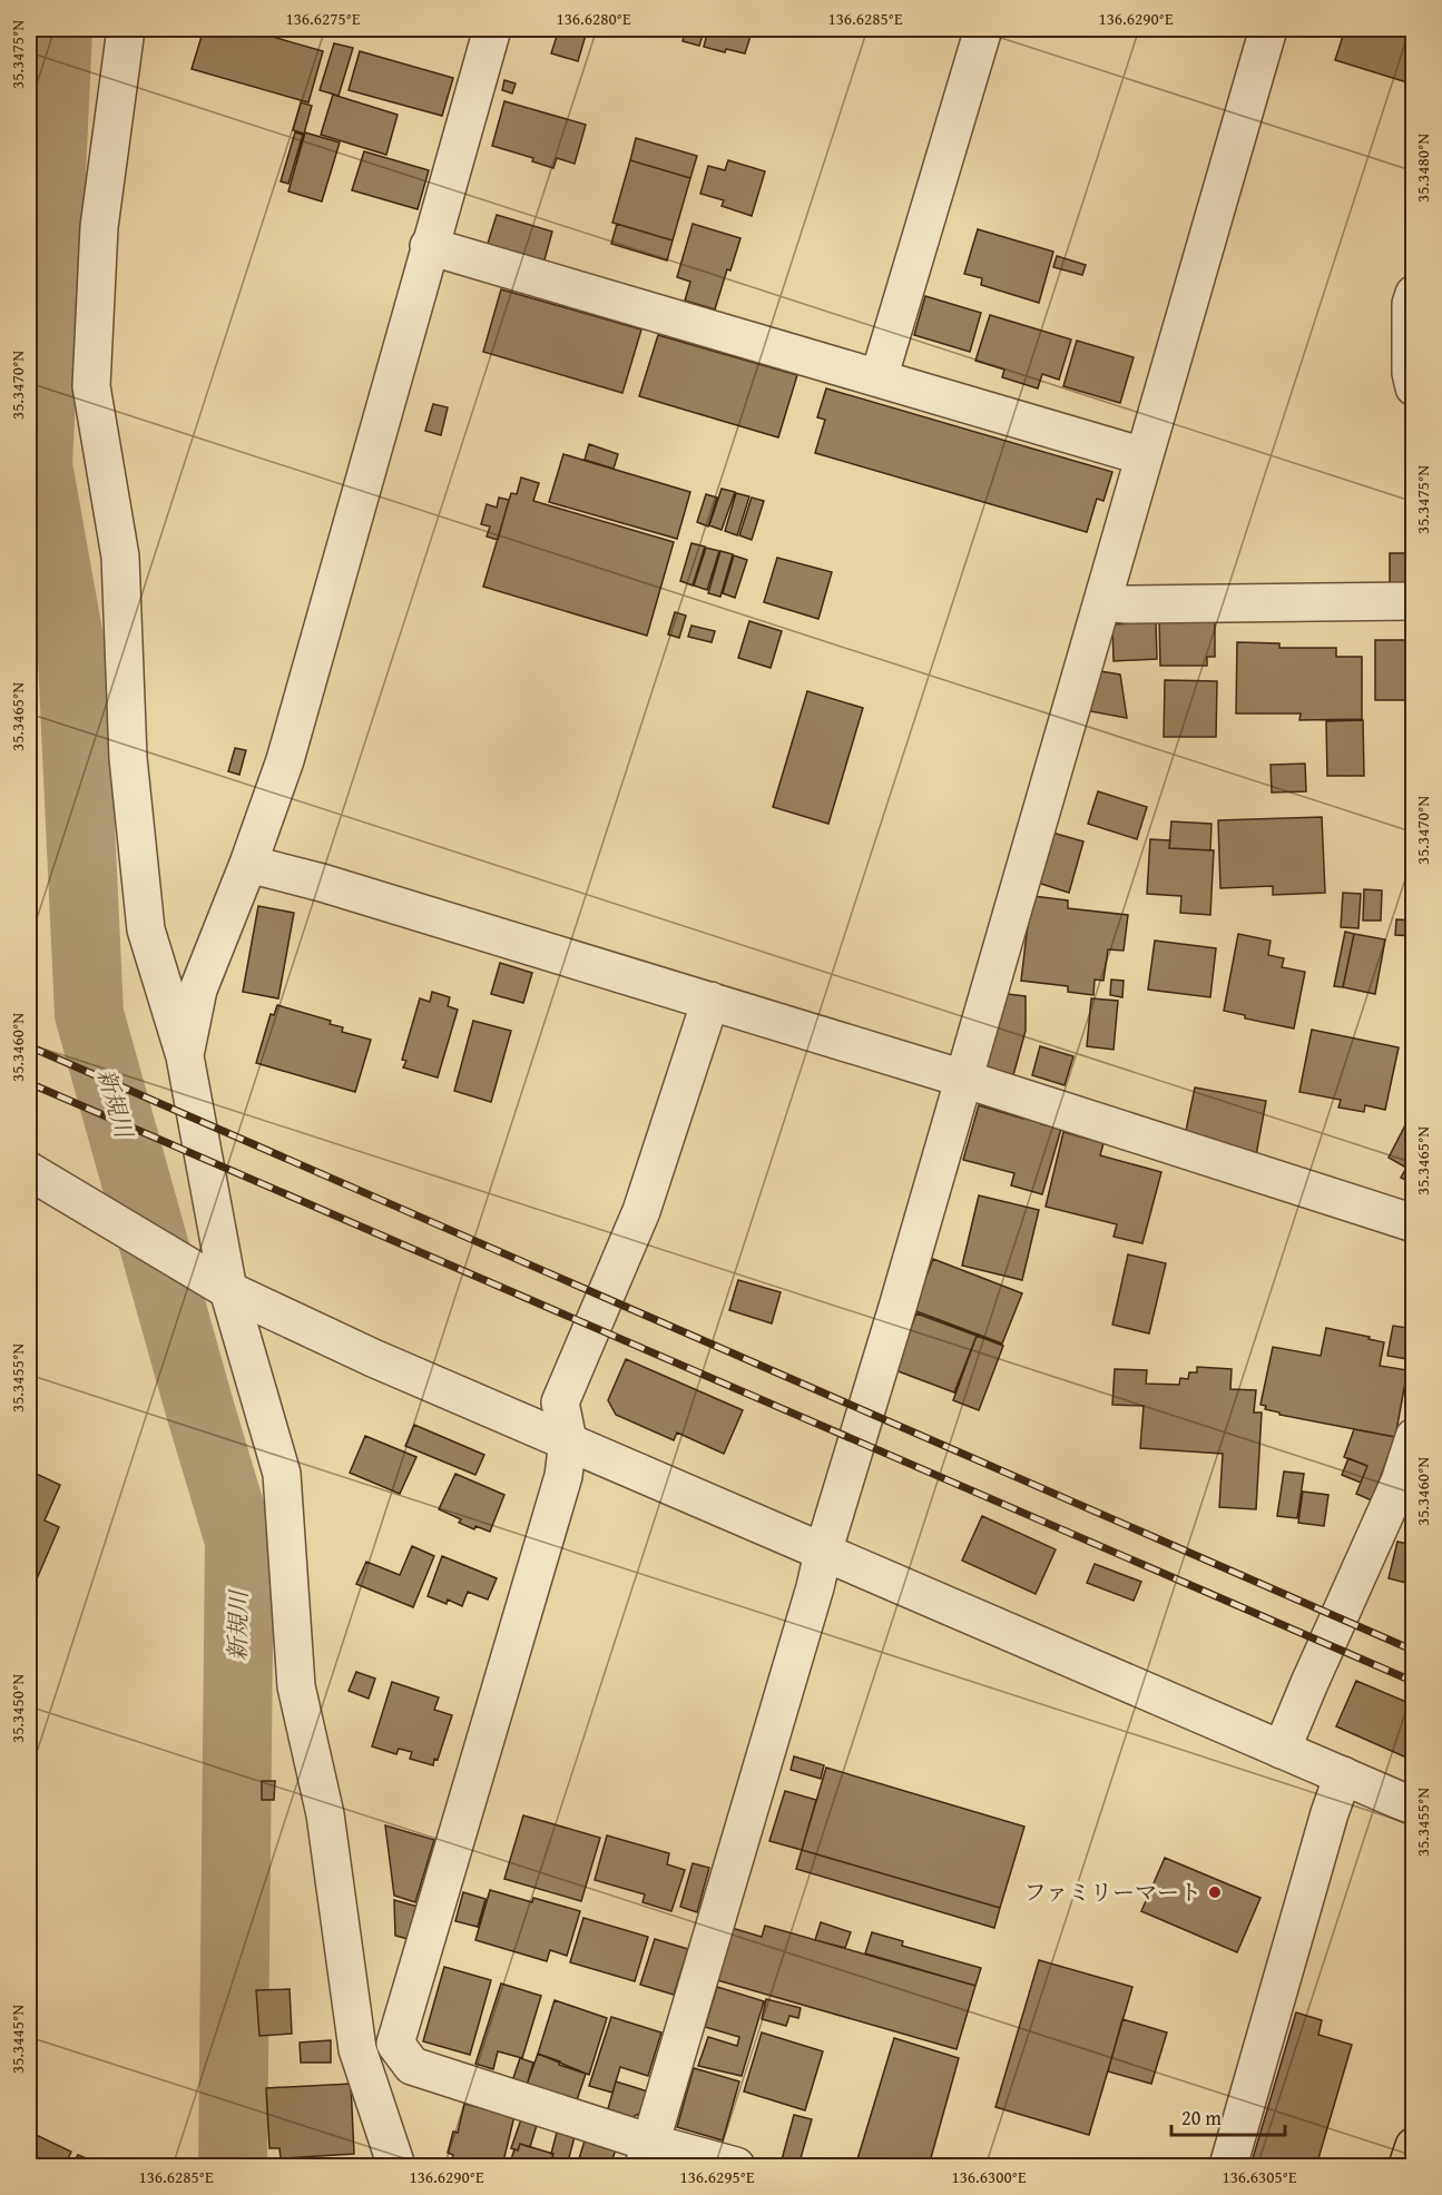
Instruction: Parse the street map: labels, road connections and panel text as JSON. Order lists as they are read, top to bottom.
{
  "water": ["新規川"],
  "places": ["ファミリーマート"],
  "scale_bar": "20 m",
  "coordinates": [
    "136.6275°E",
    "136.6280°E",
    "136.6285°E",
    "136.6290°E",
    "35.3475°N",
    "35.3480°N",
    "35.3470°N",
    "35.3465°N",
    "35.3460°N",
    "35.3455°N",
    "35.3450°N",
    "35.3445°N",
    "136.6295°E",
    "136.6300°E",
    "136.6305°E"
  ]
}
